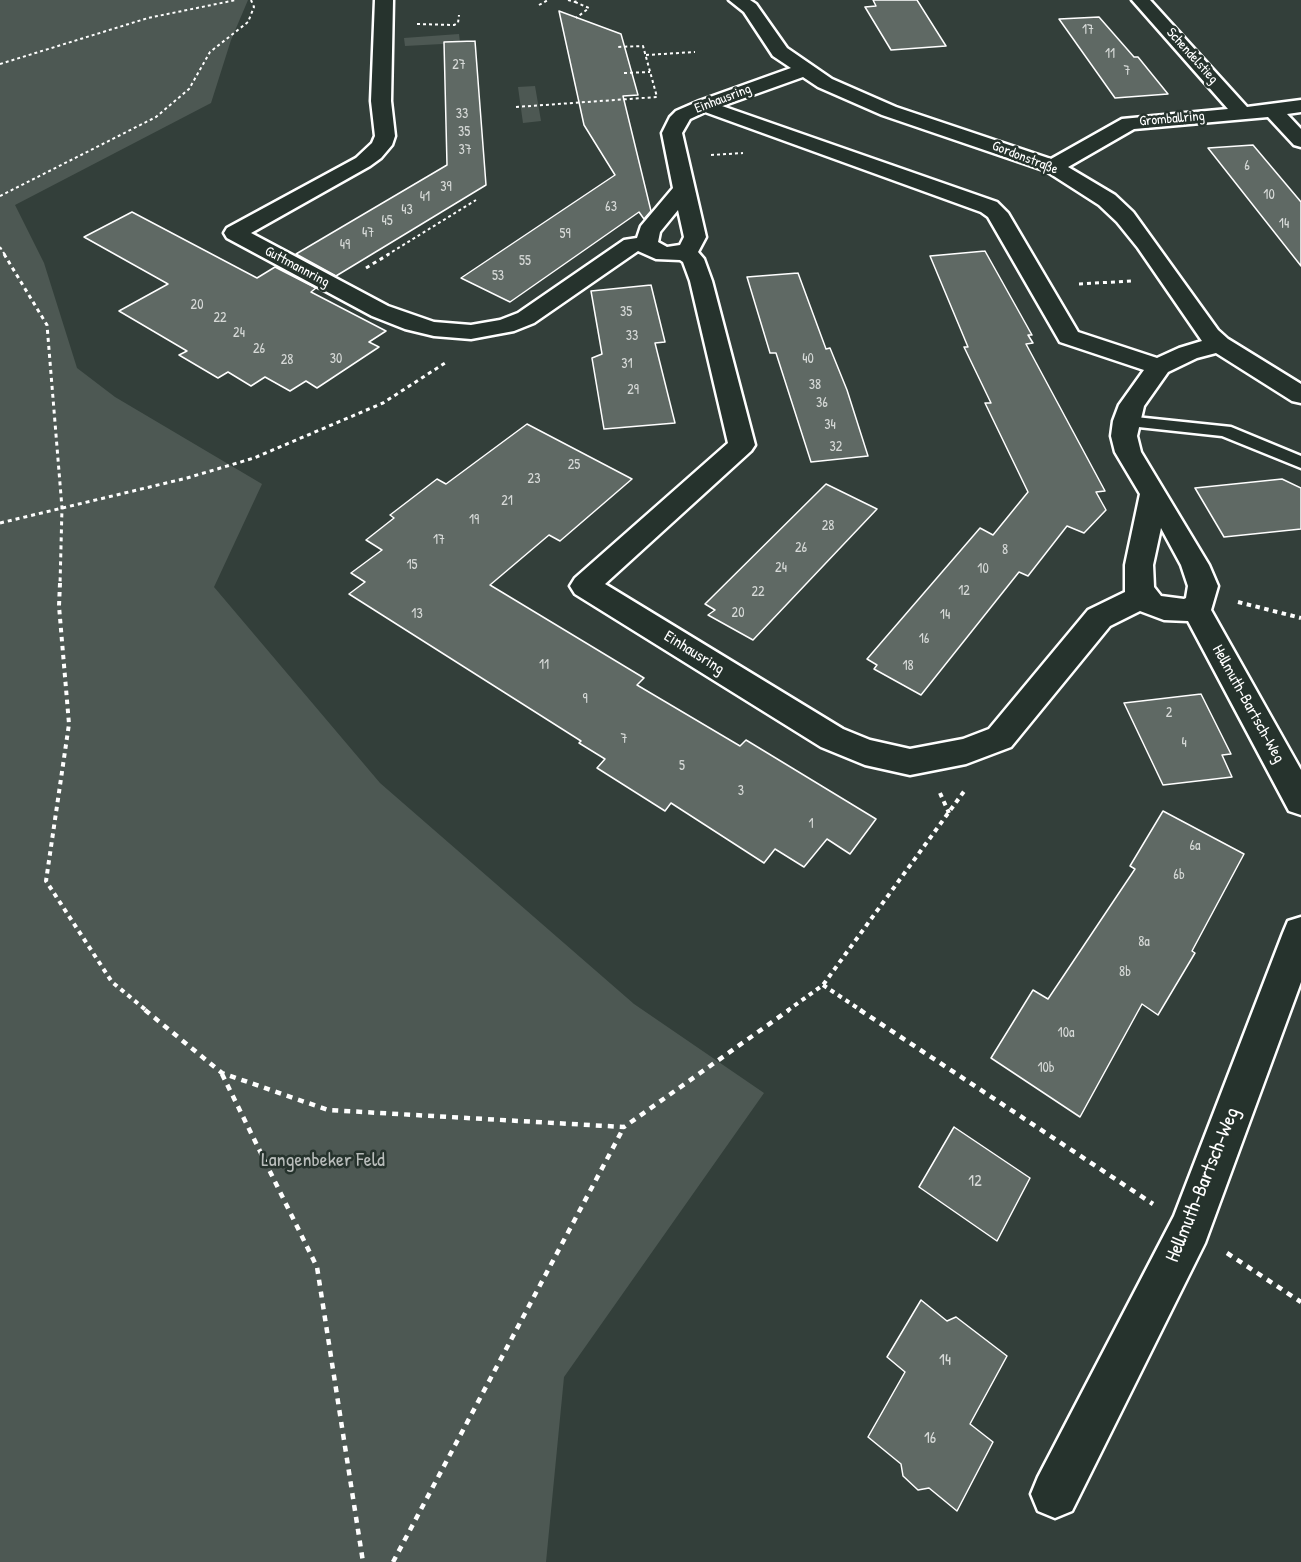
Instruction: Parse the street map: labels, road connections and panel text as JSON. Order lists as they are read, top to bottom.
{
  "streets": {
    "street": [
      "Schendelstieg",
      "Einhausring",
      "Gromballring",
      "Gordonstraße",
      "Guttmannring",
      "Hellmuth-Bartsch-Weg"
    ]
  },
  "crossings": [
    ["Schendelstieg", "Gromballring"],
    ["Einhausring", "Gordonstraße"],
    ["Gromballring", "Gordonstraße"]
  ],
  "parks": ["Langenbeker Feld"],
  "house_numbers": [
    "17",
    "11",
    "27",
    "7",
    "33",
    "35",
    "37",
    "6",
    "39",
    "10",
    "41",
    "63",
    "43",
    "45",
    "14",
    "47",
    "59",
    "49",
    "55",
    "53",
    "20",
    "35",
    "22",
    "24",
    "33",
    "26",
    "30",
    "40",
    "28",
    "31",
    "38",
    "29",
    "36",
    "34",
    "32",
    "25",
    "23",
    "21",
    "19",
    "28",
    "17",
    "26",
    "8",
    "15",
    "24",
    "10",
    "12",
    "22",
    "20",
    "13",
    "14",
    "16",
    "11",
    "18",
    "9",
    "2",
    "7",
    "4",
    "5",
    "3",
    "1",
    "6a",
    "6b",
    "8a",
    "8b",
    "10a",
    "10b",
    "12",
    "14",
    "16"
  ]
}
